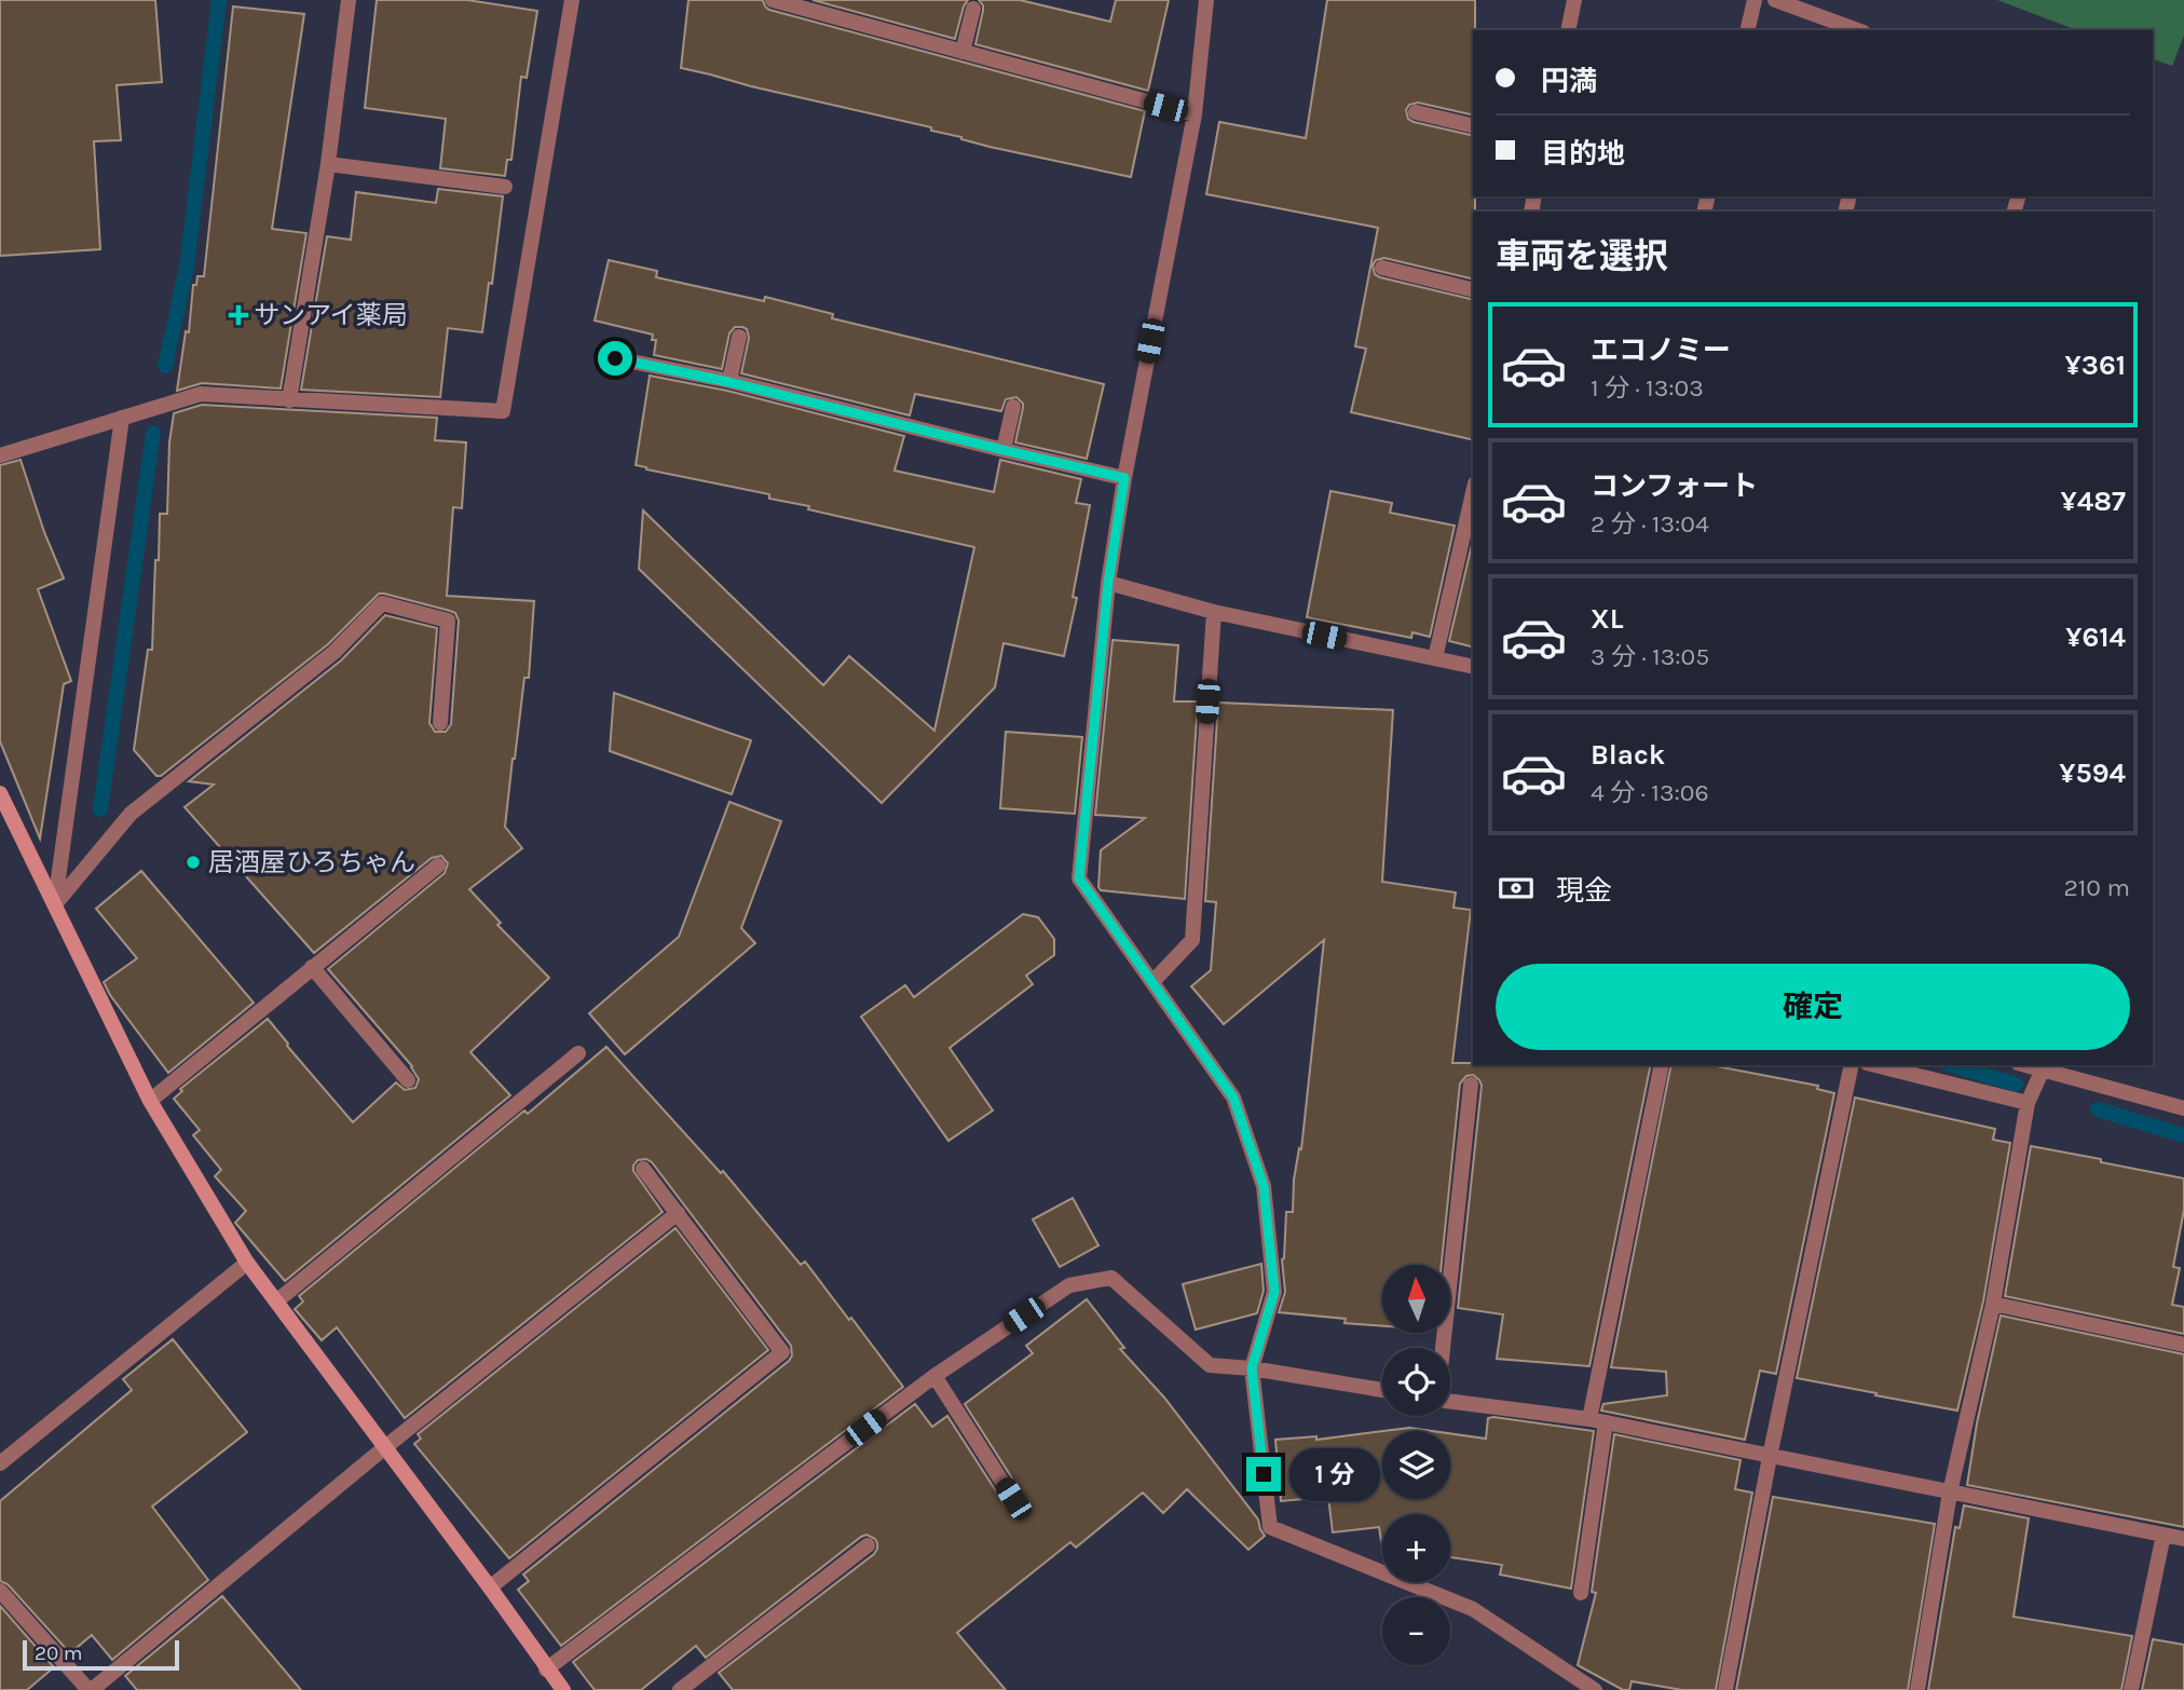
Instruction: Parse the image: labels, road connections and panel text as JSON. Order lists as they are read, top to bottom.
{
  "places": {
    "health": ["サンアイ薬局"],
    "other": ["居酒屋ひろちゃん"]
  },
  "scale_bar": "20 m",
  "north": "top",
  "page": {
    "banner": ["円満", "目的地"],
    "heading": "車両を選択",
    "list": [
      {
        "name": "エコノミー",
        "note": "1 分 · 13:03",
        "value": "¥361"
      },
      {
        "name": "コンフォート",
        "note": "2 分 · 13:04",
        "value": "¥487"
      },
      {
        "name": "XL",
        "note": "3 分 · 13:05",
        "value": "¥614"
      },
      {
        "name": "Black",
        "note": "4 分 · 13:06",
        "value": "¥594"
      }
    ],
    "pay": ["現金", "210 m"],
    "buttons": "確定",
    "map_buttons": ["+", "−"],
    "bubble": "1 分",
    "scale": "20 m"
  }
}
